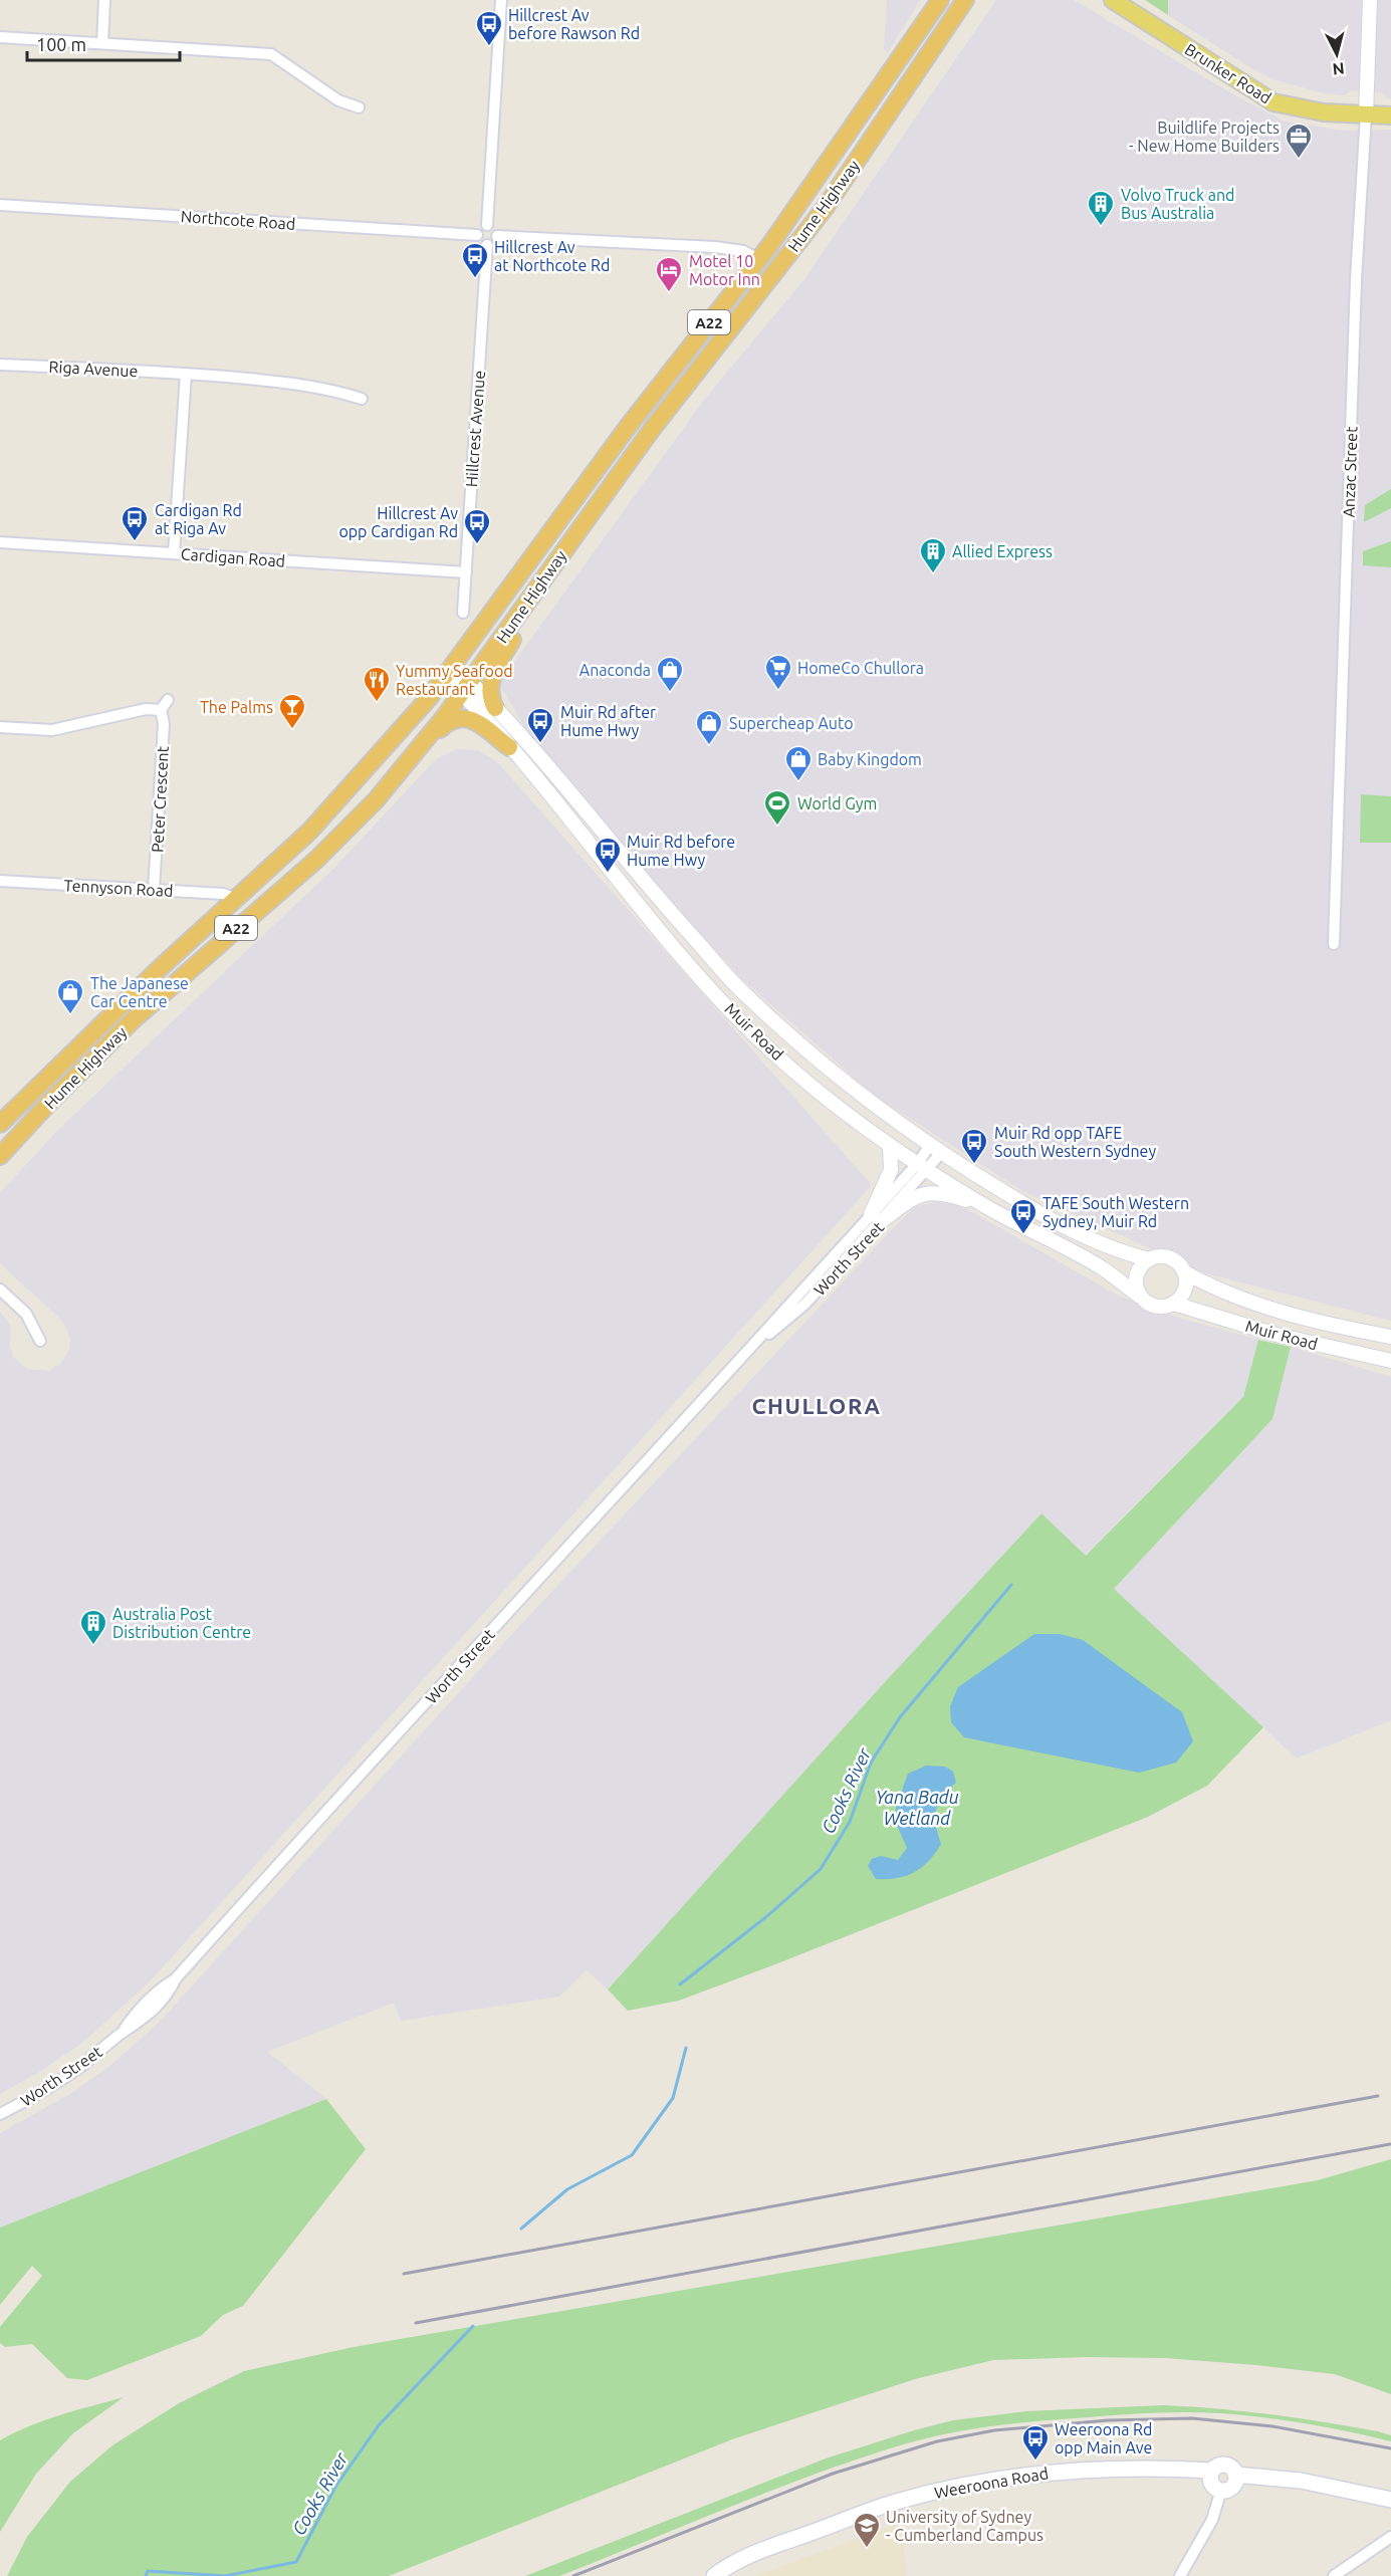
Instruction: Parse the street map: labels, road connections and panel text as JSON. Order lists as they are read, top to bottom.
{
  "streets": {
    "highway": ["Hume Highway", "A22"],
    "main road": ["Brunker Road", "Weeroona Road"],
    "street": [
      "Northcote Road",
      "Riga Avenue",
      "Hillcrest Avenue",
      "Anzac Street",
      "Cardigan Road",
      "Peter Crescent",
      "Tennyson Road",
      "Muir Road",
      "Worth Street"
    ]
  },
  "crossings": [
    ["Brunker Road", "Anzac Street"],
    ["Hume Highway", "Tennyson Road"],
    ["Hume Highway", "Muir Road"],
    ["Northcote Road", "Hillcrest Avenue"],
    ["Hillcrest Avenue", "Cardigan Road"],
    ["Peter Crescent", "Tennyson Road"],
    ["Muir Road", "Worth Street"]
  ],
  "districts": ["CHULLORA"],
  "water": ["Cooks River", "Yana Badu Wetland"],
  "places": {
    "bus stop": [
      "Hillcrest Av before Rawson Rd",
      "Hillcrest Av at Northcote Rd",
      "Cardigan Rd at Riga Av",
      "Hillcrest Av opp Cardigan Rd",
      "Muir Rd after Hume Hwy",
      "Muir Rd before Hume Hwy",
      "Muir Rd opp TAFE South Western Sydney",
      "TAFE South Western Sydney, Muir Rd",
      "Weeroona Rd opp Main Ave"
    ],
    "office": ["Buildlife Projects - New Home Builders"],
    "building": ["Volvo Truck and Bus Australia", "Allied Express", "Australia Post Distribution Centre"],
    "hotel": ["Motel 10 Motor Inn"],
    "supermarket": ["HomeCo Chullora"],
    "shop": [
      "Anaconda",
      "Supercheap Auto",
      "Baby Kingdom",
      "The Japanese Car Centre"
    ],
    "restaurant": ["Yummy Seafood Restaurant"],
    "bar": ["The Palms"],
    "sports": ["World Gym"],
    "school or university": ["University of Sydney - Cumberland Campus"]
  },
  "scale_bar": "100 m",
  "north": "bottom"
}
